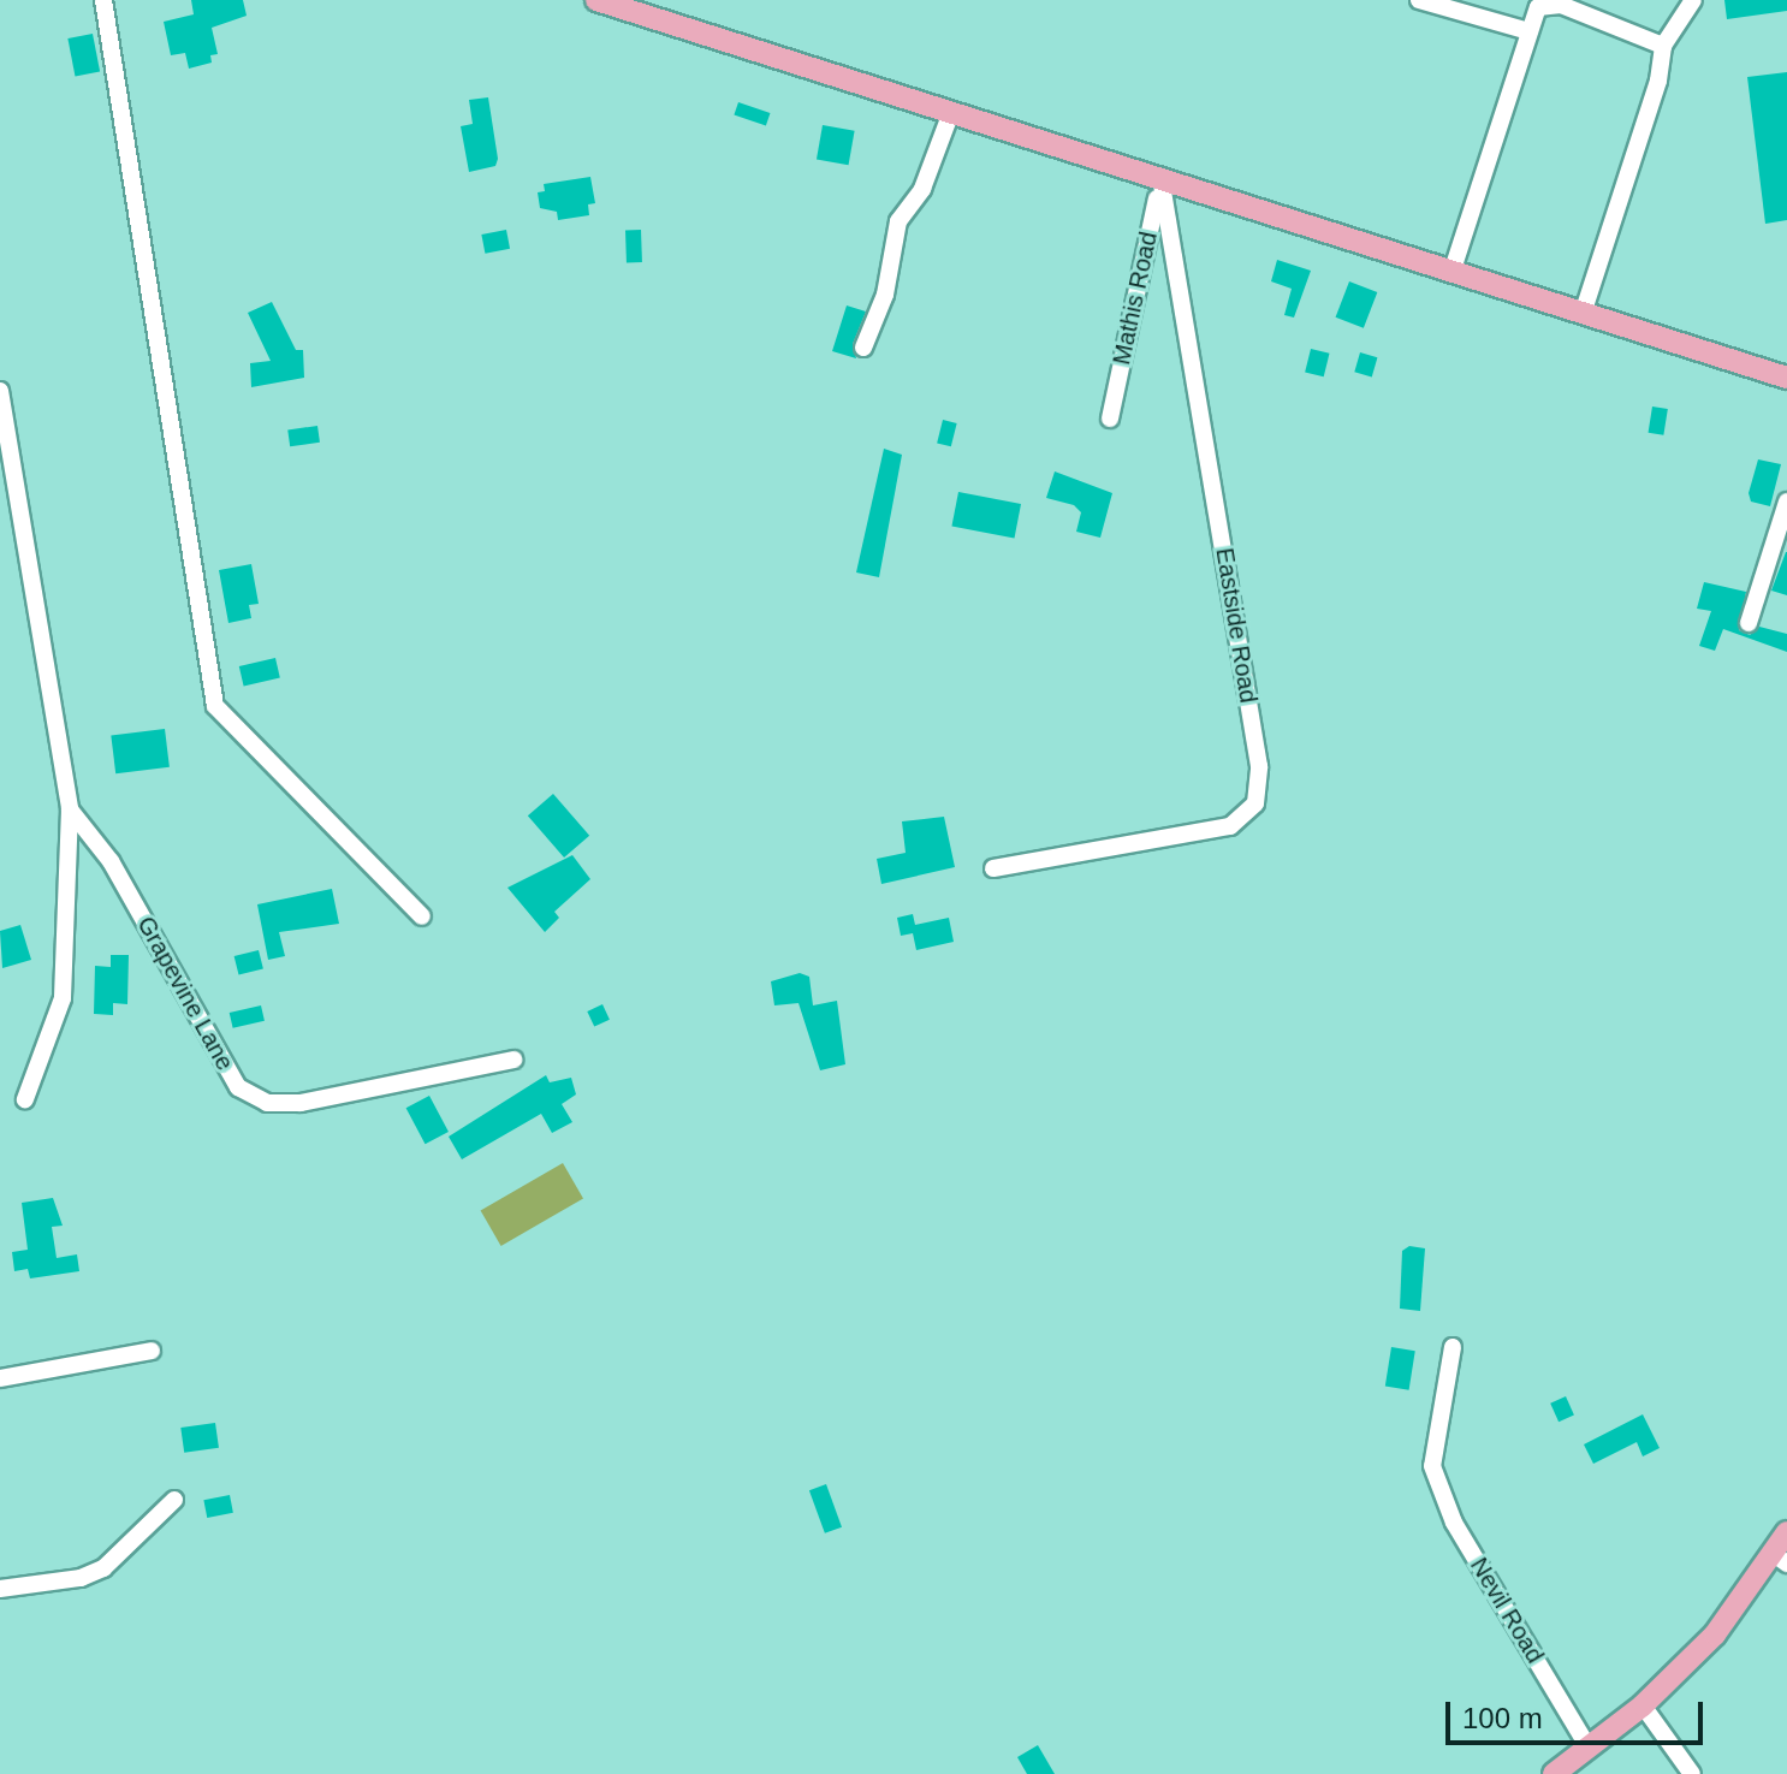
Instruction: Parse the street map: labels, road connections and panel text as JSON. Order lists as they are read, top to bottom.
{
  "streets": {
    "street": [
      "Mathis Road",
      "Eastside Road",
      "Grapevine Lane",
      "Nevil Road"
    ]
  },
  "crossings": [
    ["Mathis Road", "Eastside Road"]
  ],
  "scale_bar": "100 m"
}
